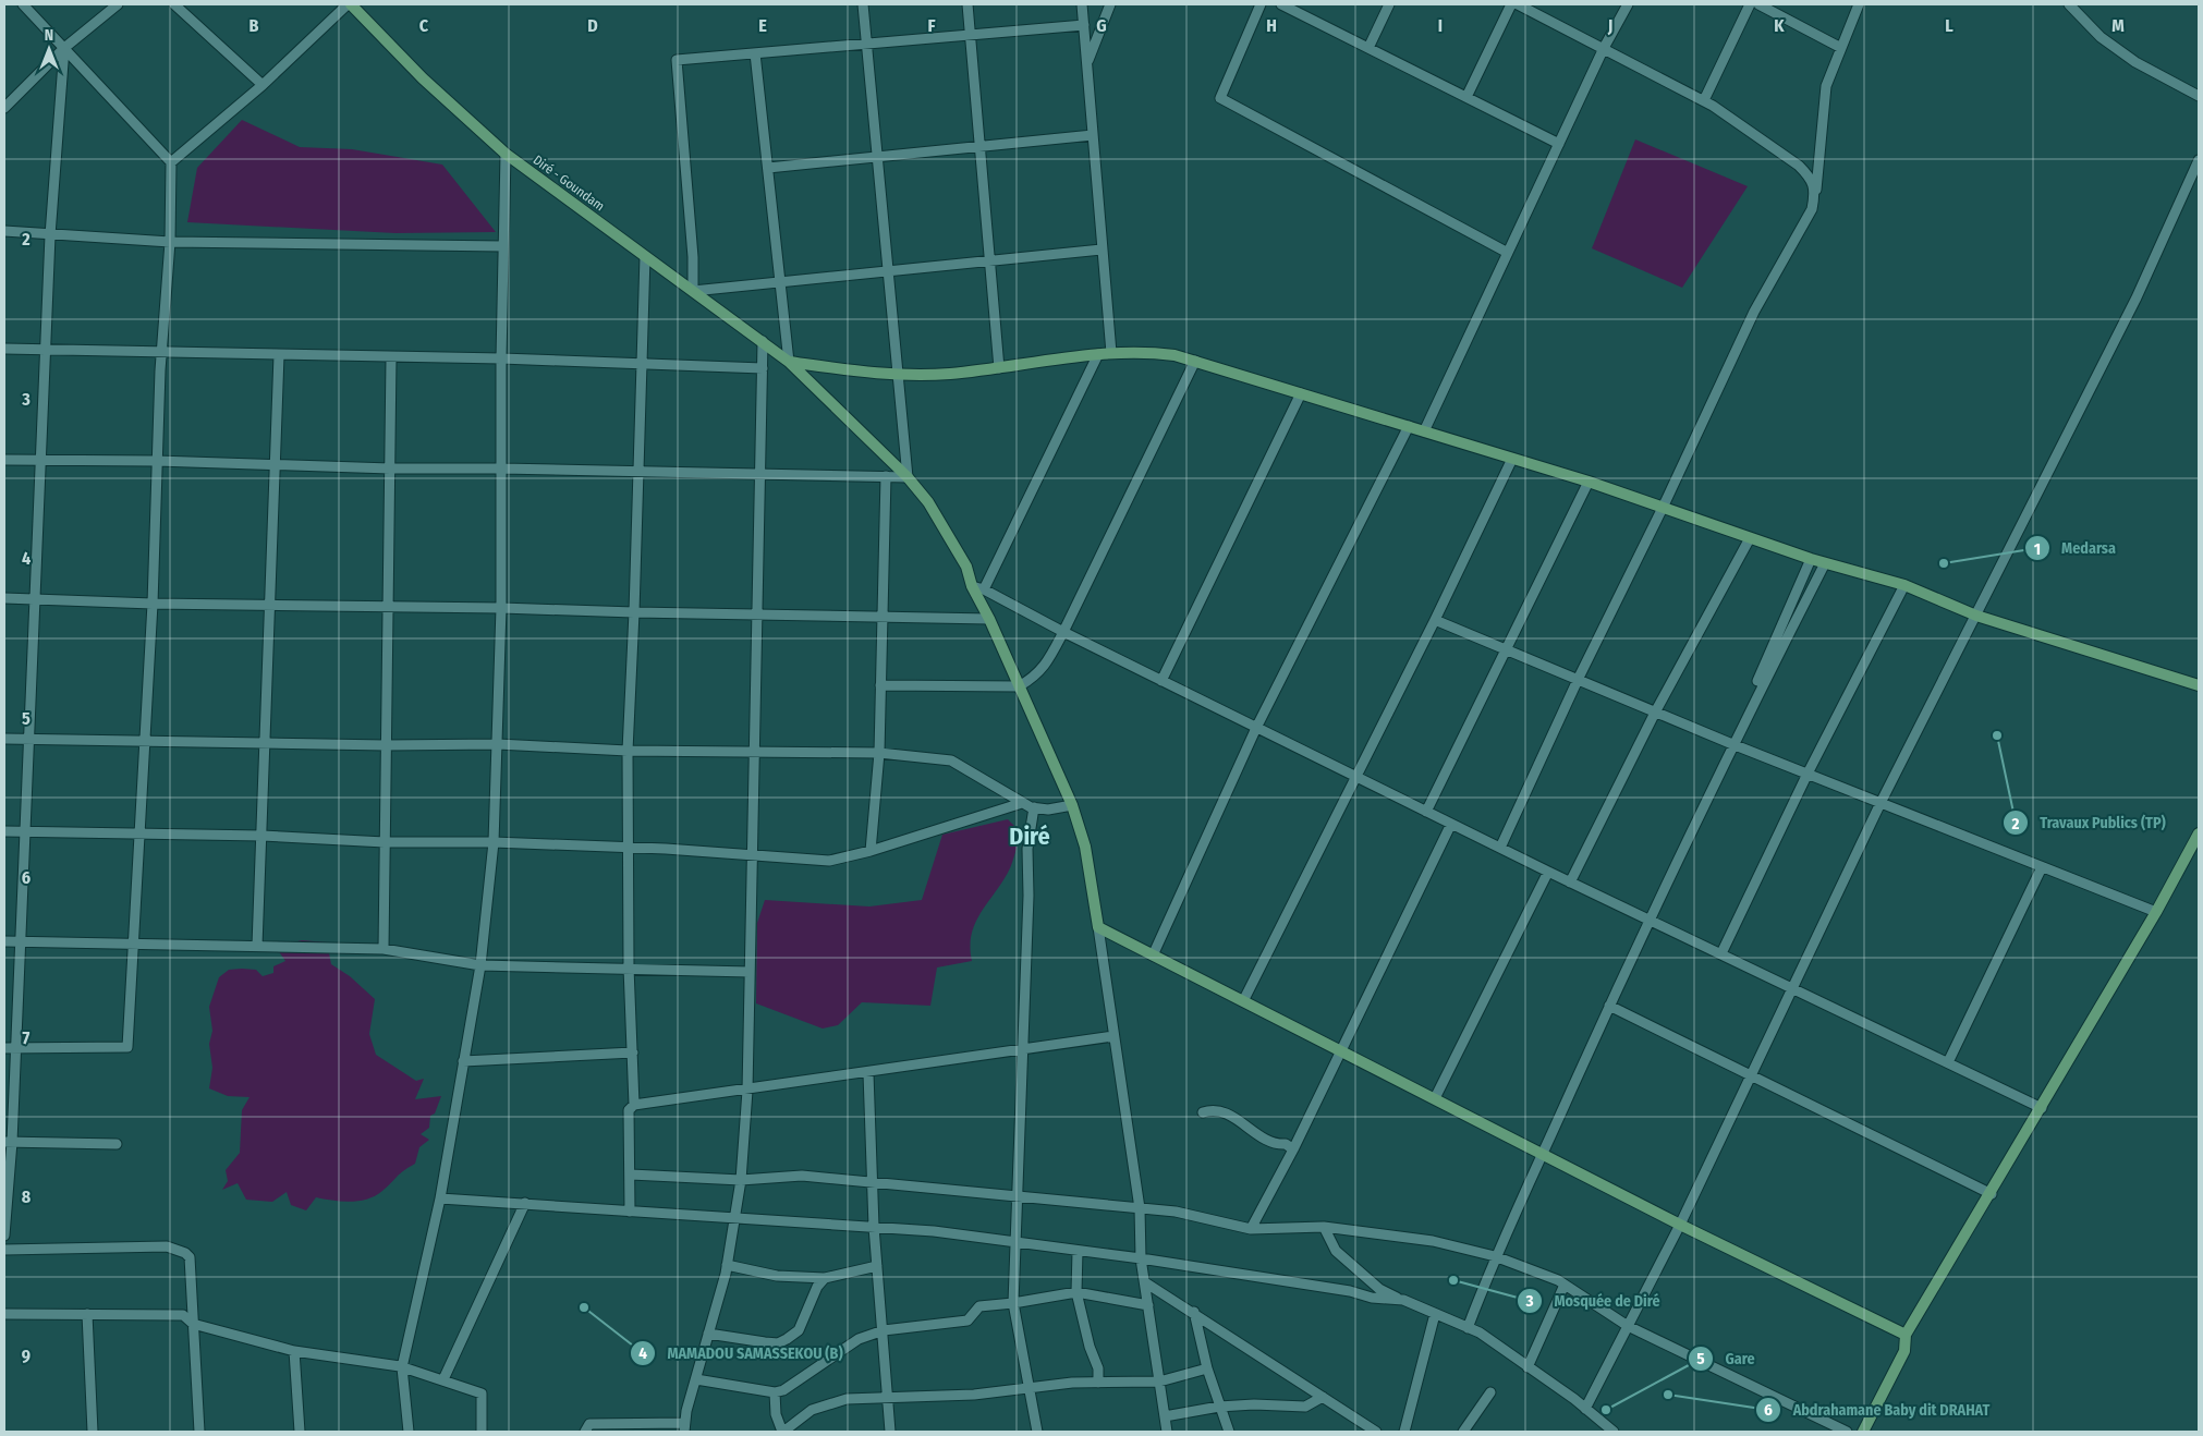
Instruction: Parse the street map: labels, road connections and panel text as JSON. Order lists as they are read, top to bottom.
{
  "streets": {
    "main road": ["Diré - Goundam"]
  },
  "districts": ["Diré"],
  "places": [
    "Medarsa",
    "Travaux Publics (TP)",
    "Mosquée de Diré",
    "MAMADOU SAMASSEKOU (B)",
    "Abdrahamane Baby dit DRAHAT",
    "Gare"
  ],
  "north": "top",
  "grid": {
    "columns": [
      "B",
      "C",
      "D",
      "E",
      "F",
      "G",
      "H",
      "I",
      "J",
      "K",
      "L",
      "M"
    ],
    "rows": [
      "2",
      "3",
      "4",
      "5",
      "6",
      "7",
      "8",
      "9"
    ]
  }
}
